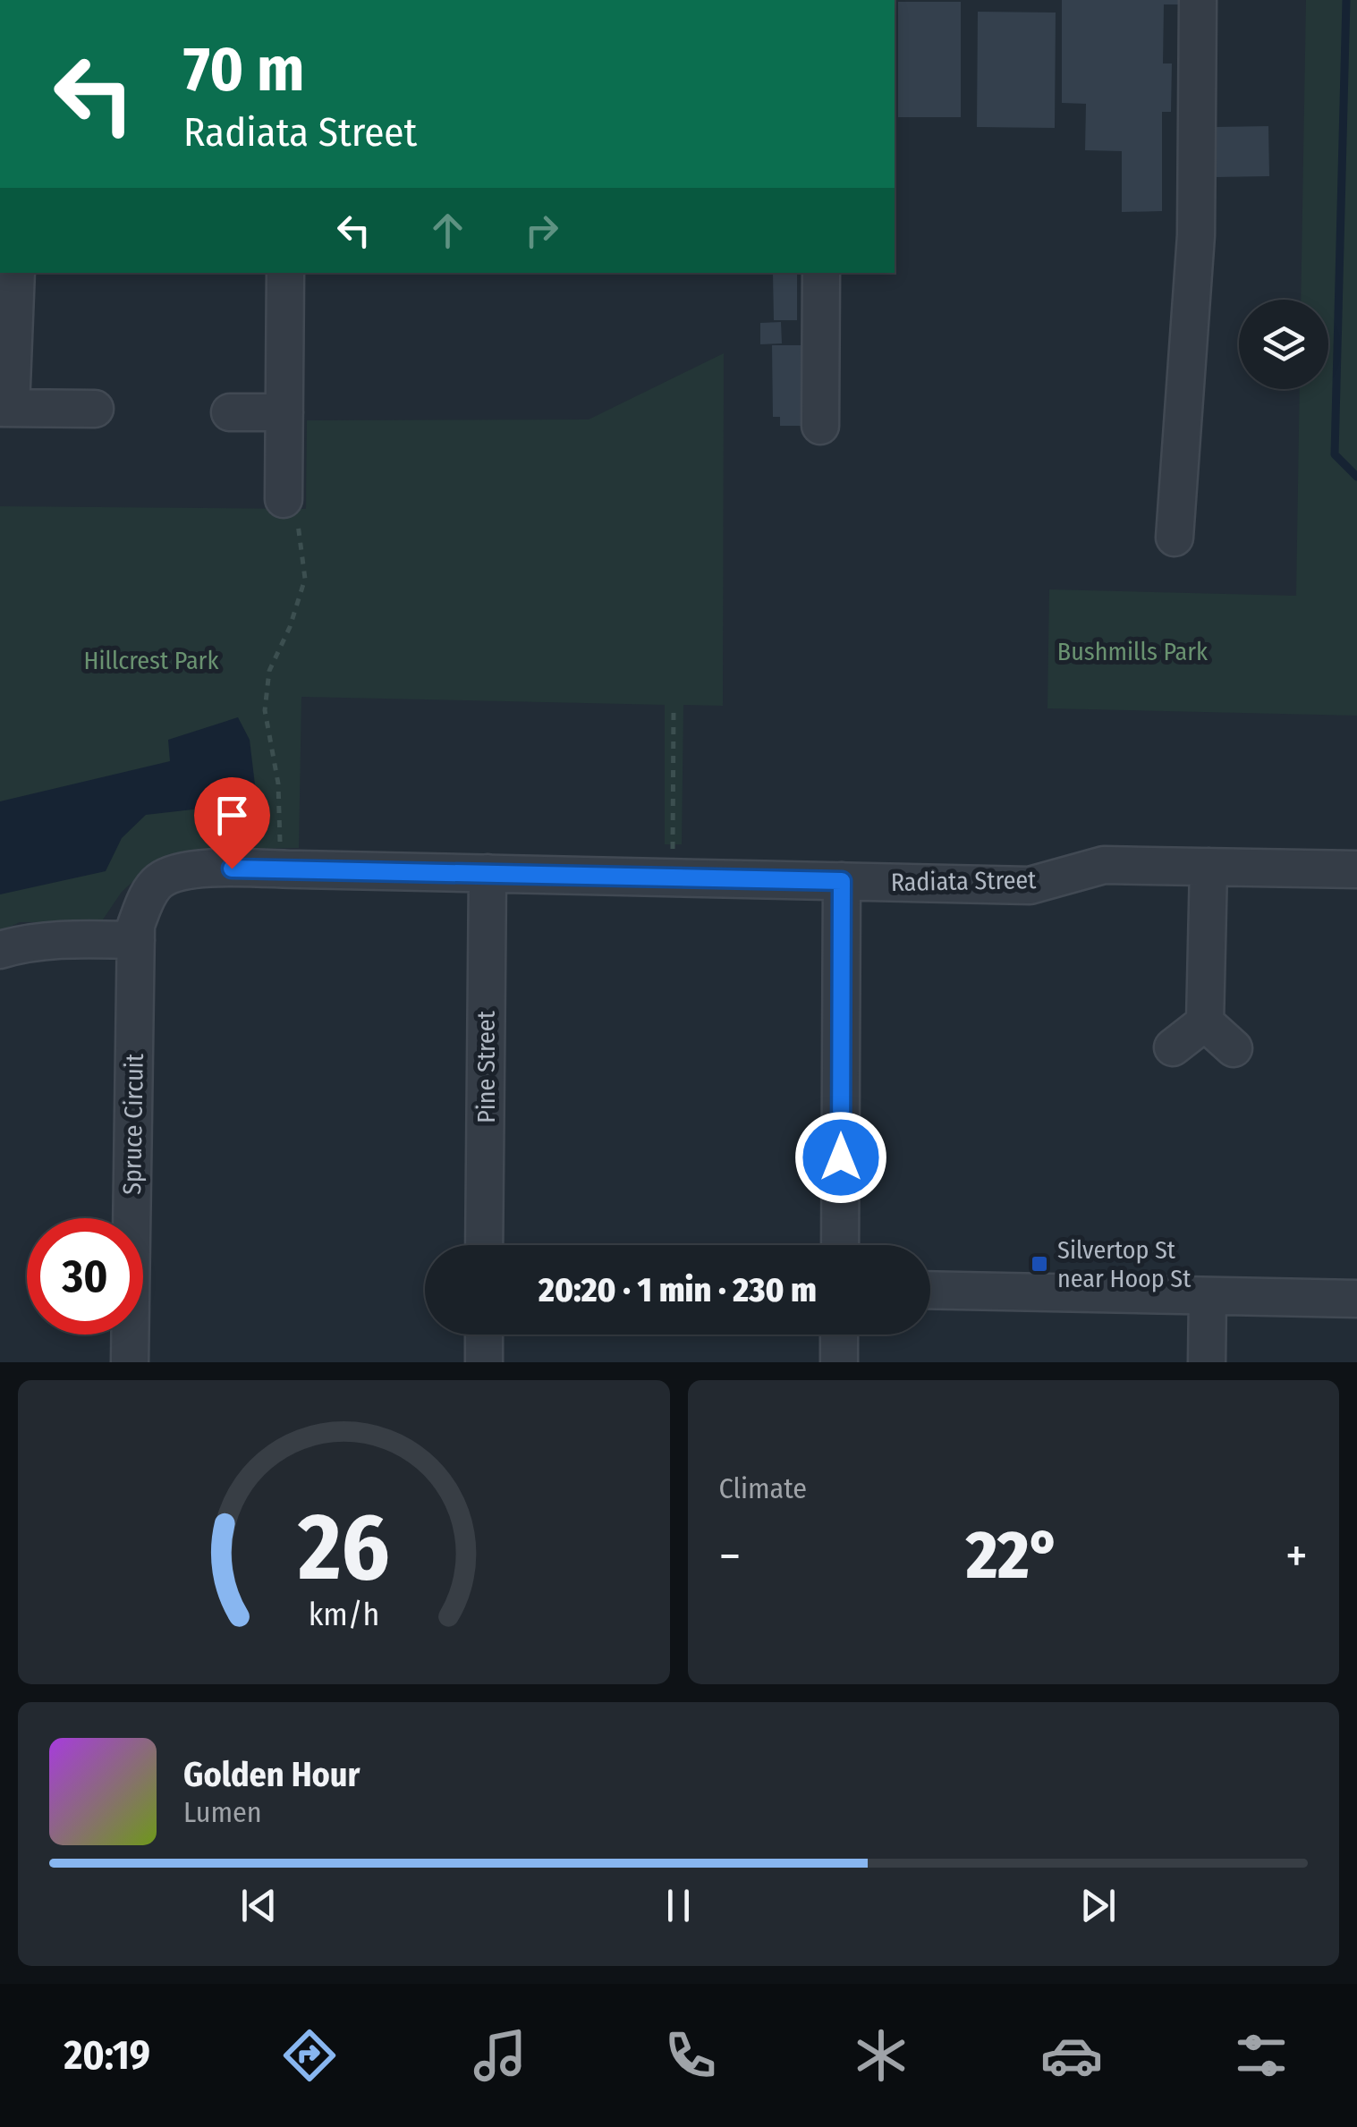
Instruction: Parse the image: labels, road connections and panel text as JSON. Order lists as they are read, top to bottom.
{
  "streets": {
    "street": ["Radiata Street", "Pine Street", "Spruce Circuit"]
  },
  "crossings": [
    ["Radiata Street", "Pine Street"],
    ["Radiata Street", "Spruce Circuit"]
  ],
  "parks": ["Bushmills Park", "Hillcrest Park"],
  "places": {
    "transit": ["Silvertop St near Hoop St"]
  },
  "page": {
    "turn": ["70 m", "Radiata Street"],
    "limit": "30",
    "trip": "20:20 · 1 min · 230 m",
    "tile": "Climate",
    "heat": ["−", "22°", "+"],
    "song": ["Golden Hour", "Lumen"],
    "tabs": "20:19",
    "gauge": ["26", "km/h"]
  }
}
